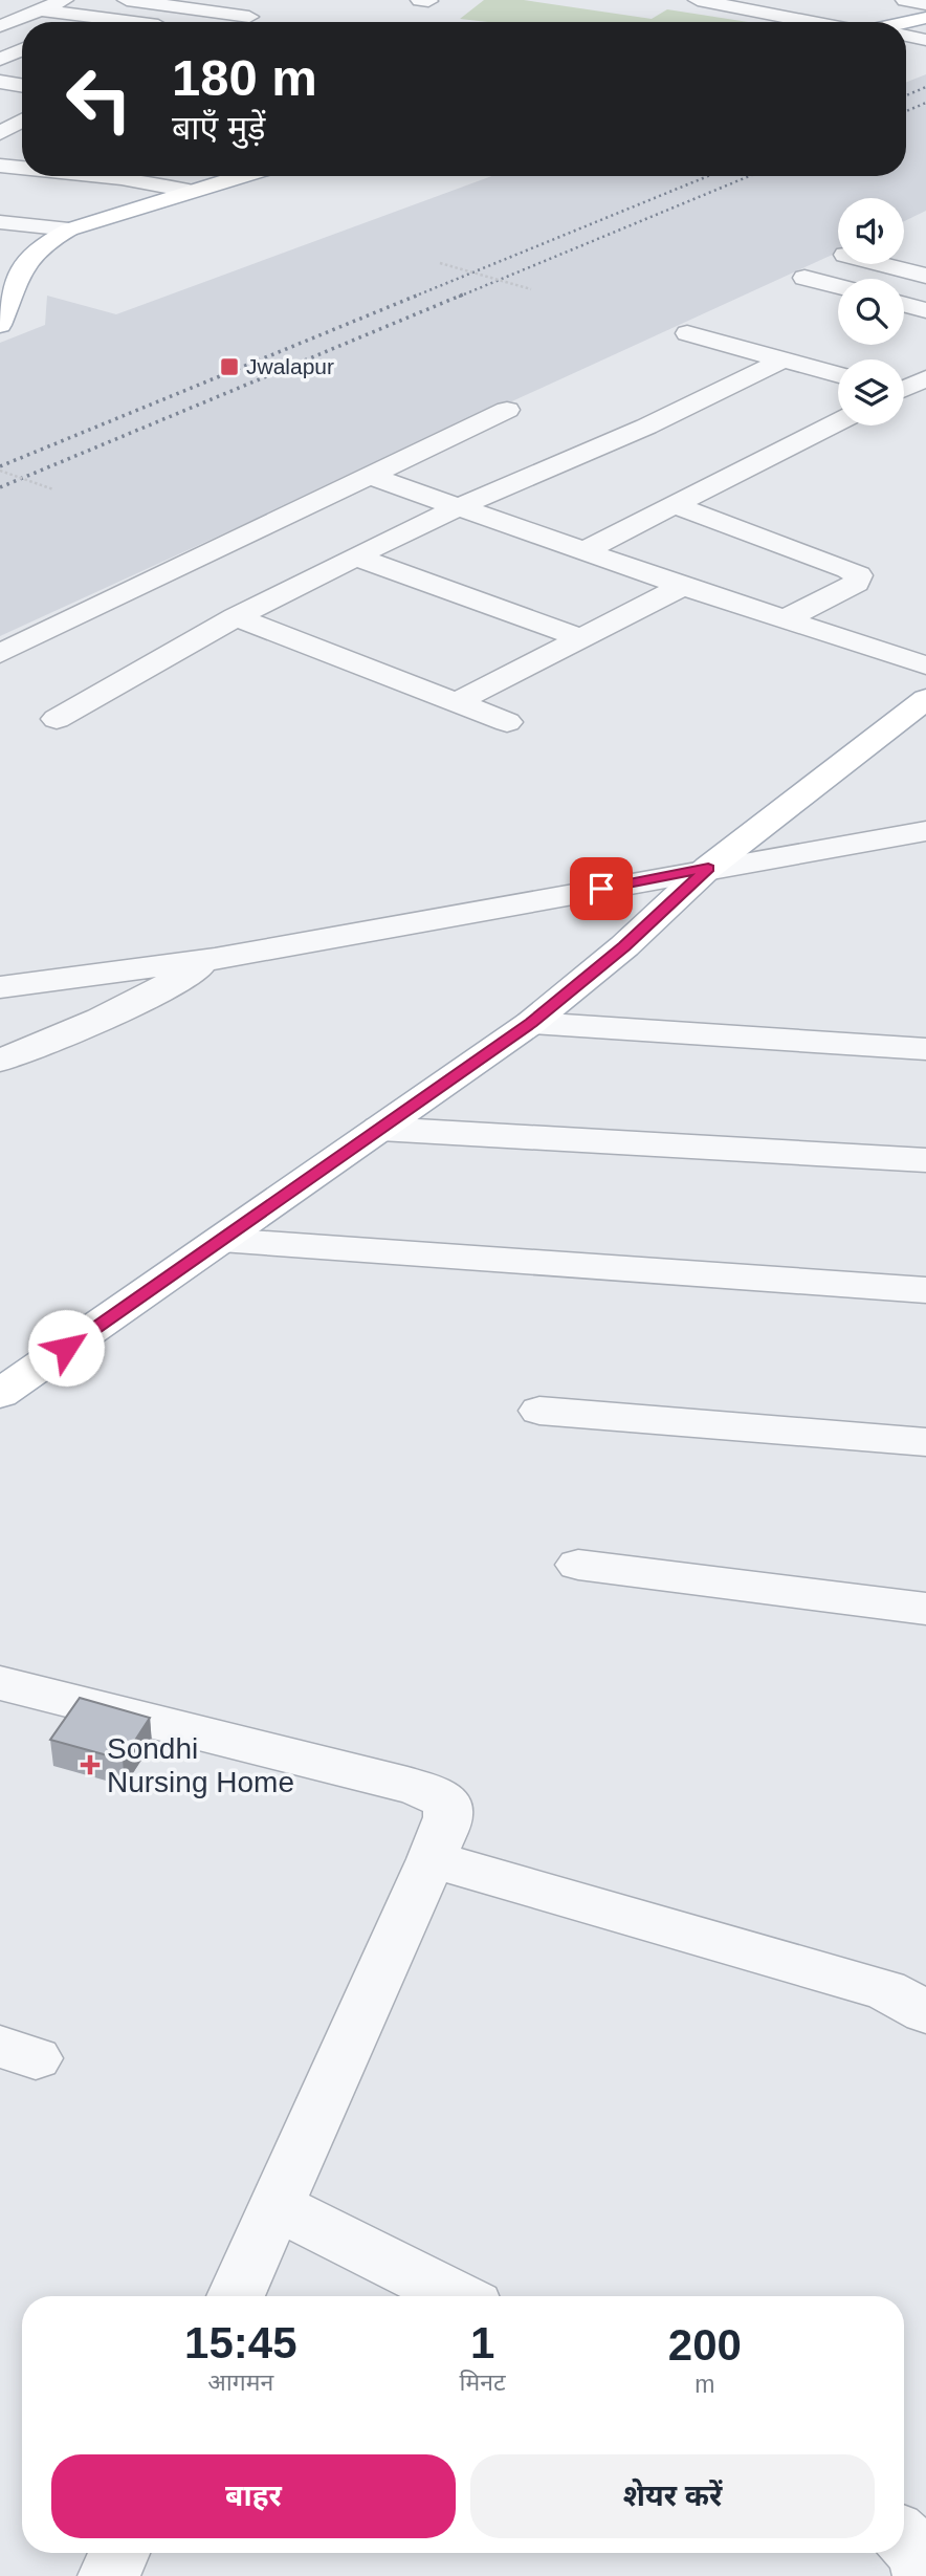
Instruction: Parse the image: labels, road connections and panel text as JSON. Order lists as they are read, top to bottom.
{
  "places": {
    "transit": ["Jwalapur"],
    "health": ["Sondhi Nursing Home"]
  },
  "page": {
    "turn": ["180 m", "बाएँ मुड़ें"],
    "eta": [
      "15:45",
      "आगमन",
      "1",
      "मिनट",
      "200",
      "m"
    ],
    "buttons": ["बाहर", "शेयर करें"]
  }
}
